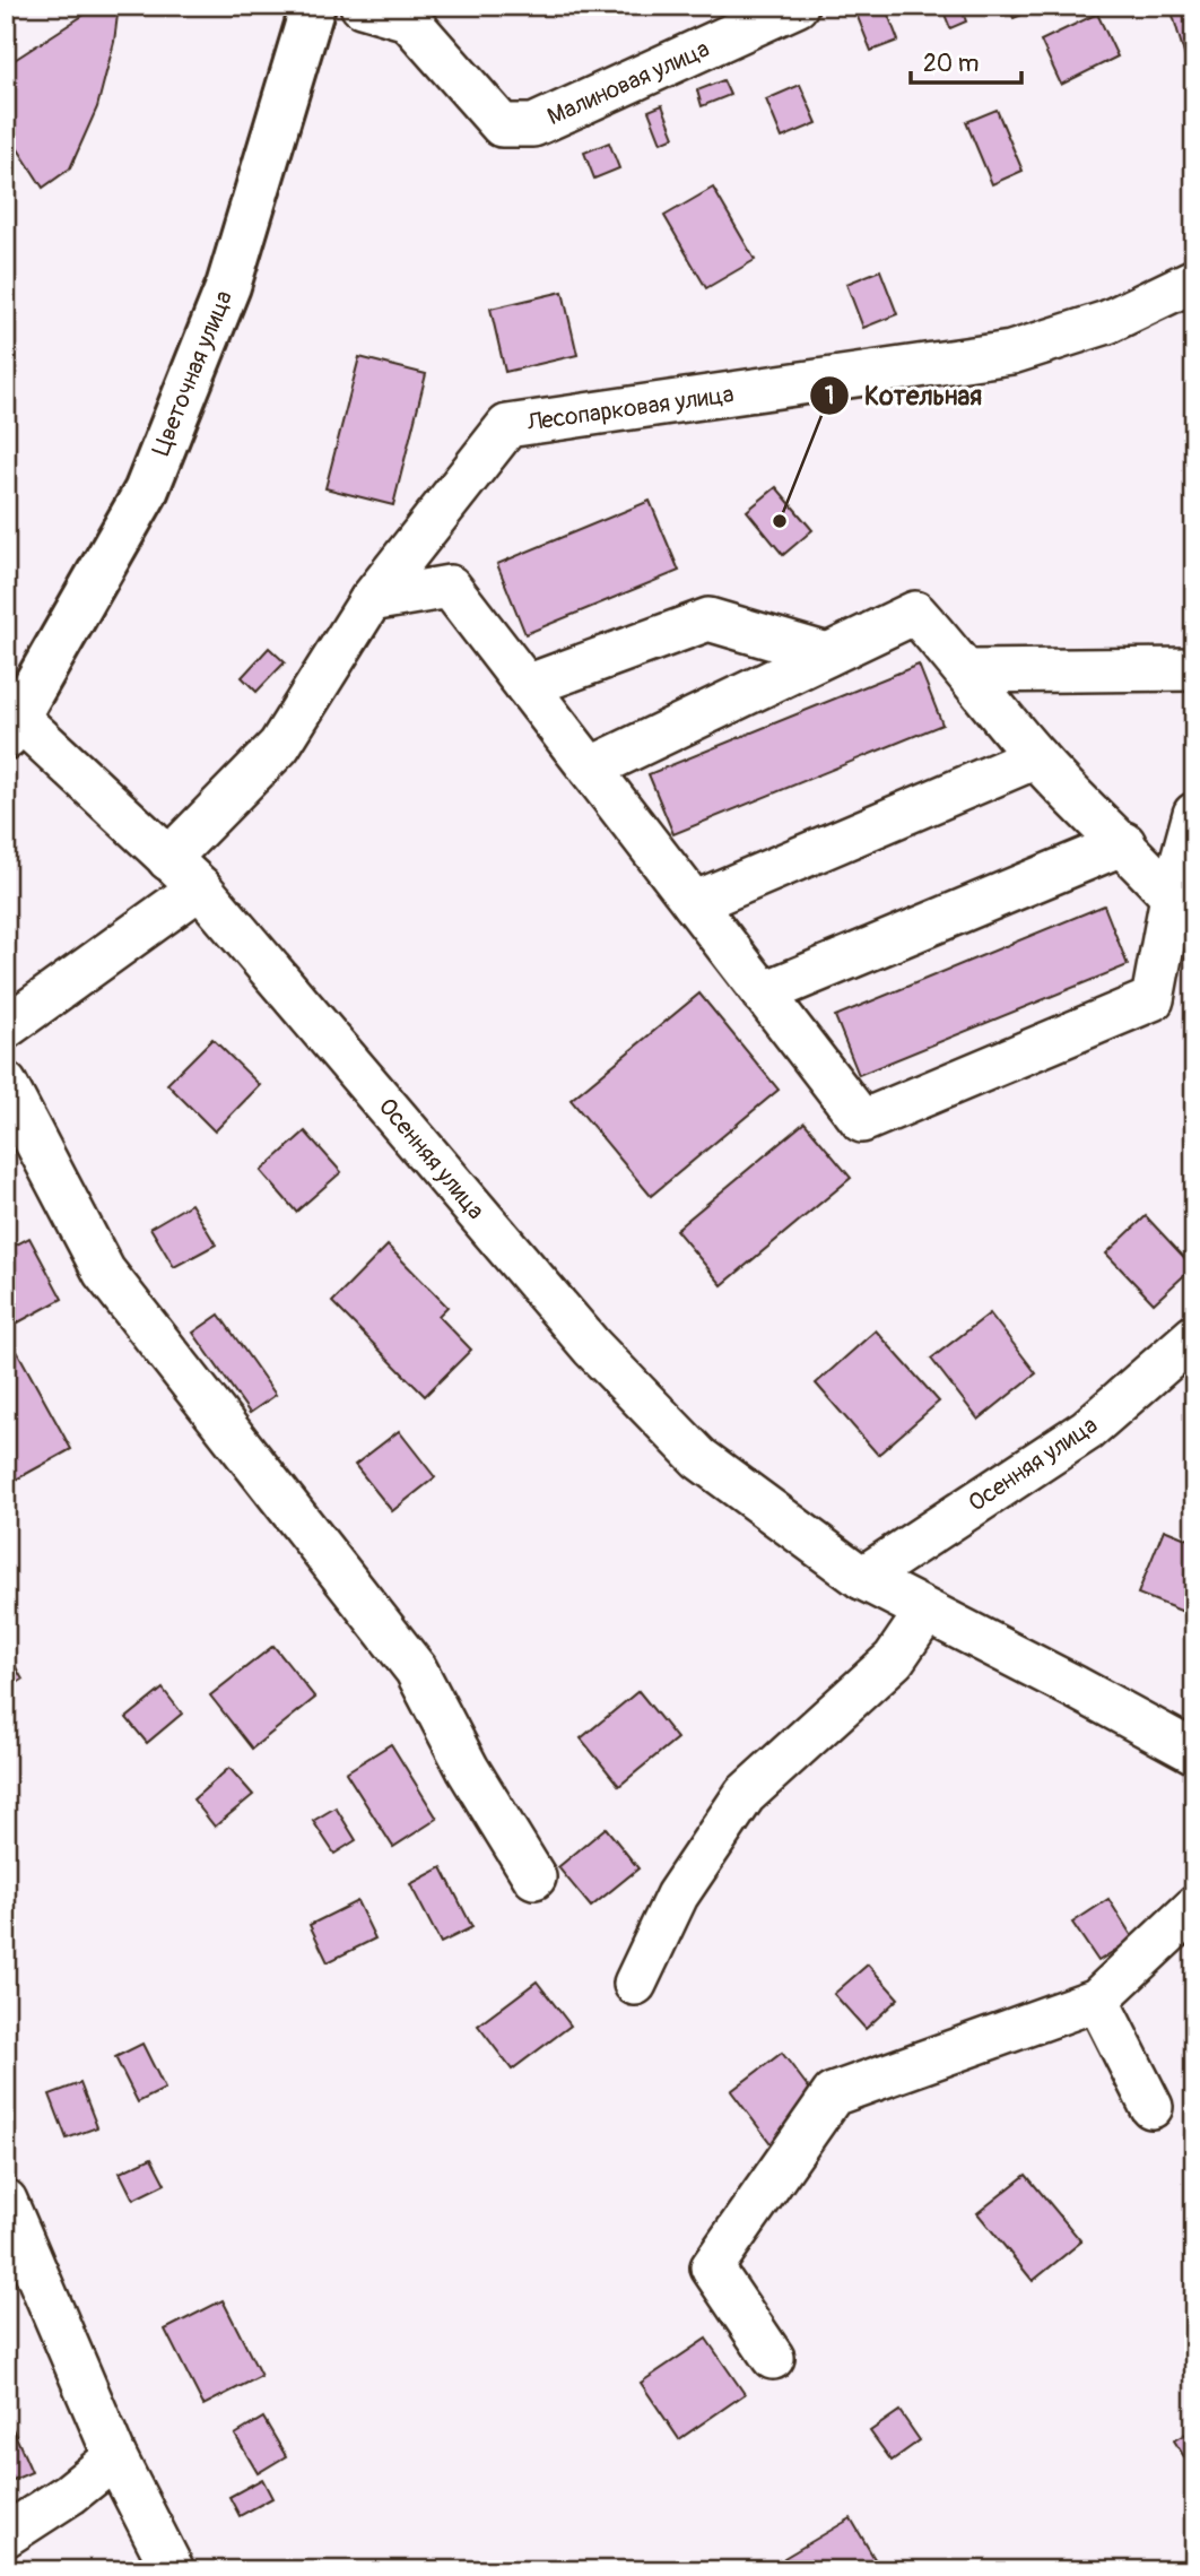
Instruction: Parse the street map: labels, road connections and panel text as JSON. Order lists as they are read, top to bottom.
{
  "streets": {
    "main road": ["Цветочная улица"],
    "street": ["Малиновая улица", "Лесопарковая улица", "Осенняя улица"]
  },
  "crossings": [
    ["Цветочная улица", "Осенняя улица"],
    ["Лесопарковая улица", "Осенняя улица"]
  ],
  "places": ["Котельная"],
  "scale_bar": "20 m"
}
